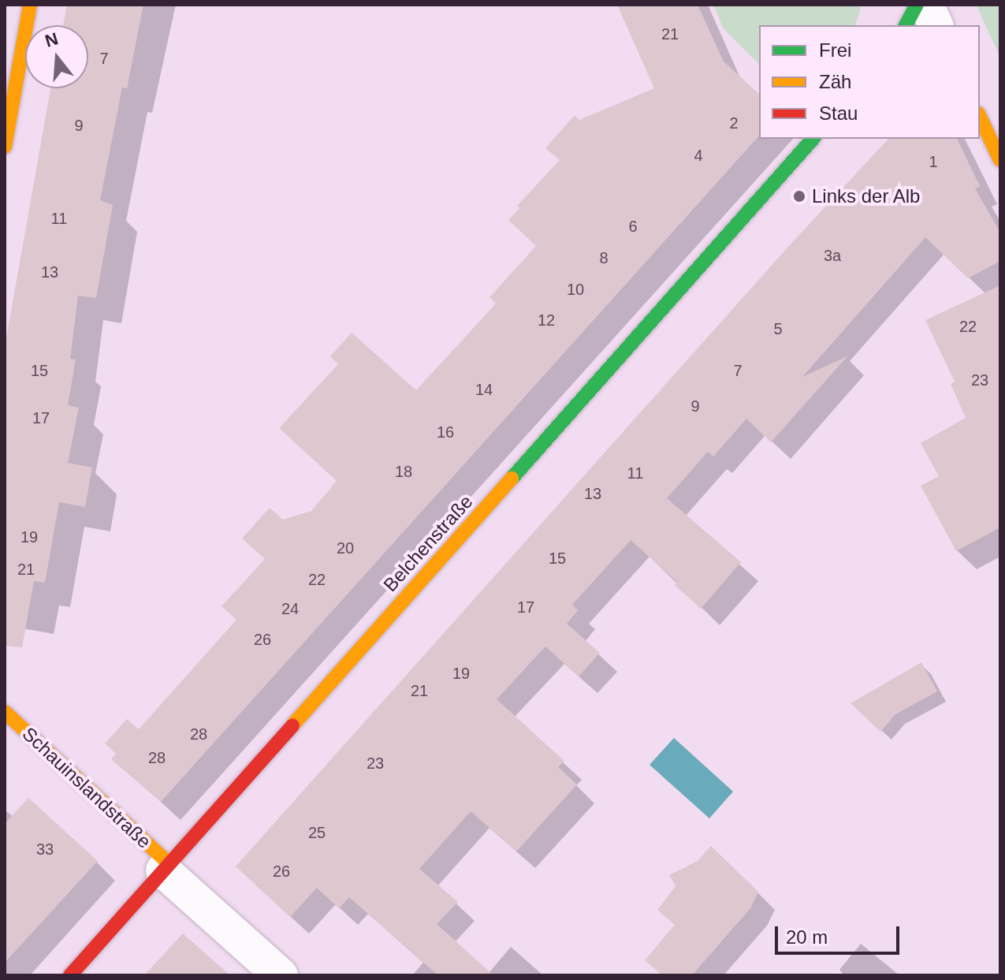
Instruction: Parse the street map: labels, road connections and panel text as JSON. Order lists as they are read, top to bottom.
{
  "streets": {
    "street": ["Belchenstraße", "Schauinslandstraße"]
  },
  "crossings": [
    ["Belchenstraße", "Schauinslandstraße"]
  ],
  "places": ["Links der Alb"],
  "house_numbers": [
    "21",
    "7",
    "2",
    "9",
    "4",
    "1",
    "11",
    "6",
    "3a",
    "8",
    "13",
    "10",
    "12",
    "22",
    "5",
    "15",
    "7",
    "23",
    "14",
    "9",
    "17",
    "16",
    "18",
    "11",
    "13",
    "19",
    "20",
    "15",
    "21",
    "22",
    "17",
    "24",
    "26",
    "19",
    "21",
    "28",
    "28",
    "23",
    "25",
    "33",
    "26"
  ],
  "legend": ["Frei", "Zäh", "Stau"],
  "scale_bar": "20 m",
  "north": "top"
}
